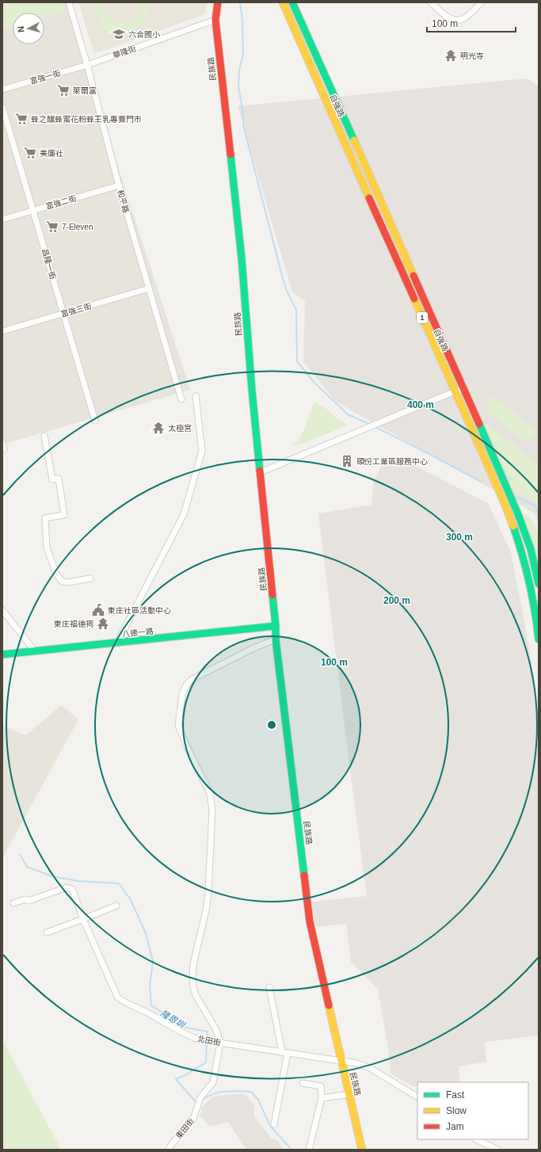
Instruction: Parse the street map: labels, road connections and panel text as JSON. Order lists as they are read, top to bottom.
{
  "streets": {
    "main road": [
      "民族路",
      "自強路",
      "1",
      "八德一路"
    ],
    "street": [
      "華隆街",
      "富強一街",
      "和平路",
      "富強二街",
      "昌隆一街",
      "富強三街",
      "北田街",
      "東田街"
    ]
  },
  "crossings": [
    ["華隆街", "民族路"],
    ["華隆街", "富強一街"],
    ["華隆街", "和平路"],
    ["民族路", "八德一路"],
    ["民族路", "北田街"],
    ["富強一街", "和平路"],
    ["和平路", "富強二街"],
    ["和平路", "富強三街"],
    ["富強二街", "昌隆一街"],
    ["昌隆一街", "富強三街"],
    ["北田街", "東田街"]
  ],
  "water": ["隆恩圳"],
  "places": {
    "school or university": ["六合國小"],
    "temple": ["明光寺", "太極宮", "東庄福德祠"],
    "supermarket": [
      "萊爾富",
      "蜂之釀蜂蜜花粉蜂王乳專賣門市",
      "美廉社",
      "7-Eleven"
    ],
    "building": ["頭份工業區服務中心"],
    "public building": ["東庄社區活動中心"]
  },
  "legend": ["Fast", "Slow", "Jam"],
  "scale_bar": "100 m",
  "north": "left",
  "rings": [
    "400 m",
    "300 m",
    "200 m",
    "100 m"
  ]
}
